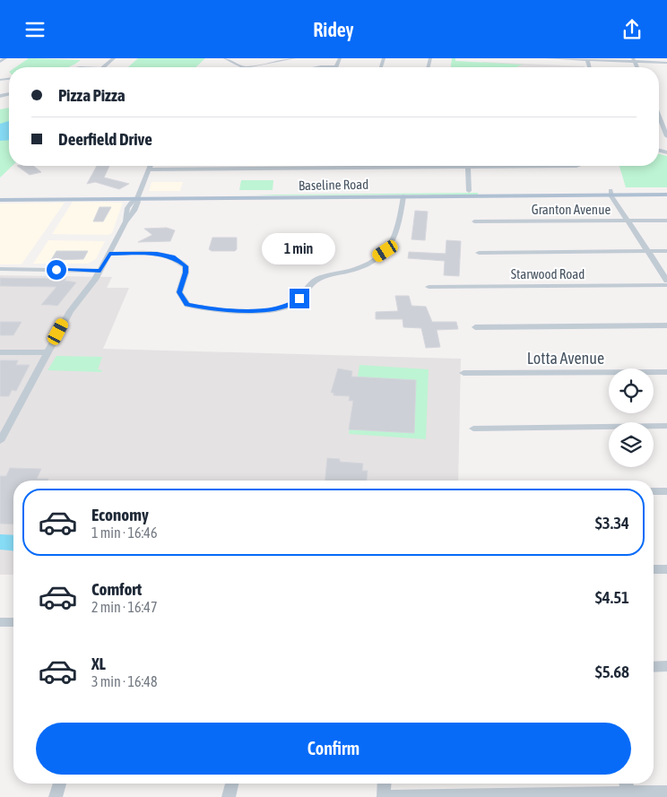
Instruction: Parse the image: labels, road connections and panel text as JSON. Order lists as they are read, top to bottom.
{
  "streets": {
    "main road": ["Baseline Road"],
    "street": ["Granton Avenue", "Starwood Road", "Lotta Avenue"]
  },
  "page": {
    "header": "Ridey",
    "banner": ["Pizza Pizza", "Deerfield Drive"],
    "bubble": "1 min",
    "list": [
      {
        "name": "Economy",
        "note": "1 min · 16:46",
        "value": "$3.34"
      },
      {
        "name": "Comfort",
        "note": "2 min · 16:47",
        "value": "$4.51"
      },
      {
        "name": "XL",
        "note": "3 min · 16:48",
        "value": "$5.68"
      }
    ],
    "buttons": "Confirm"
  }
}
